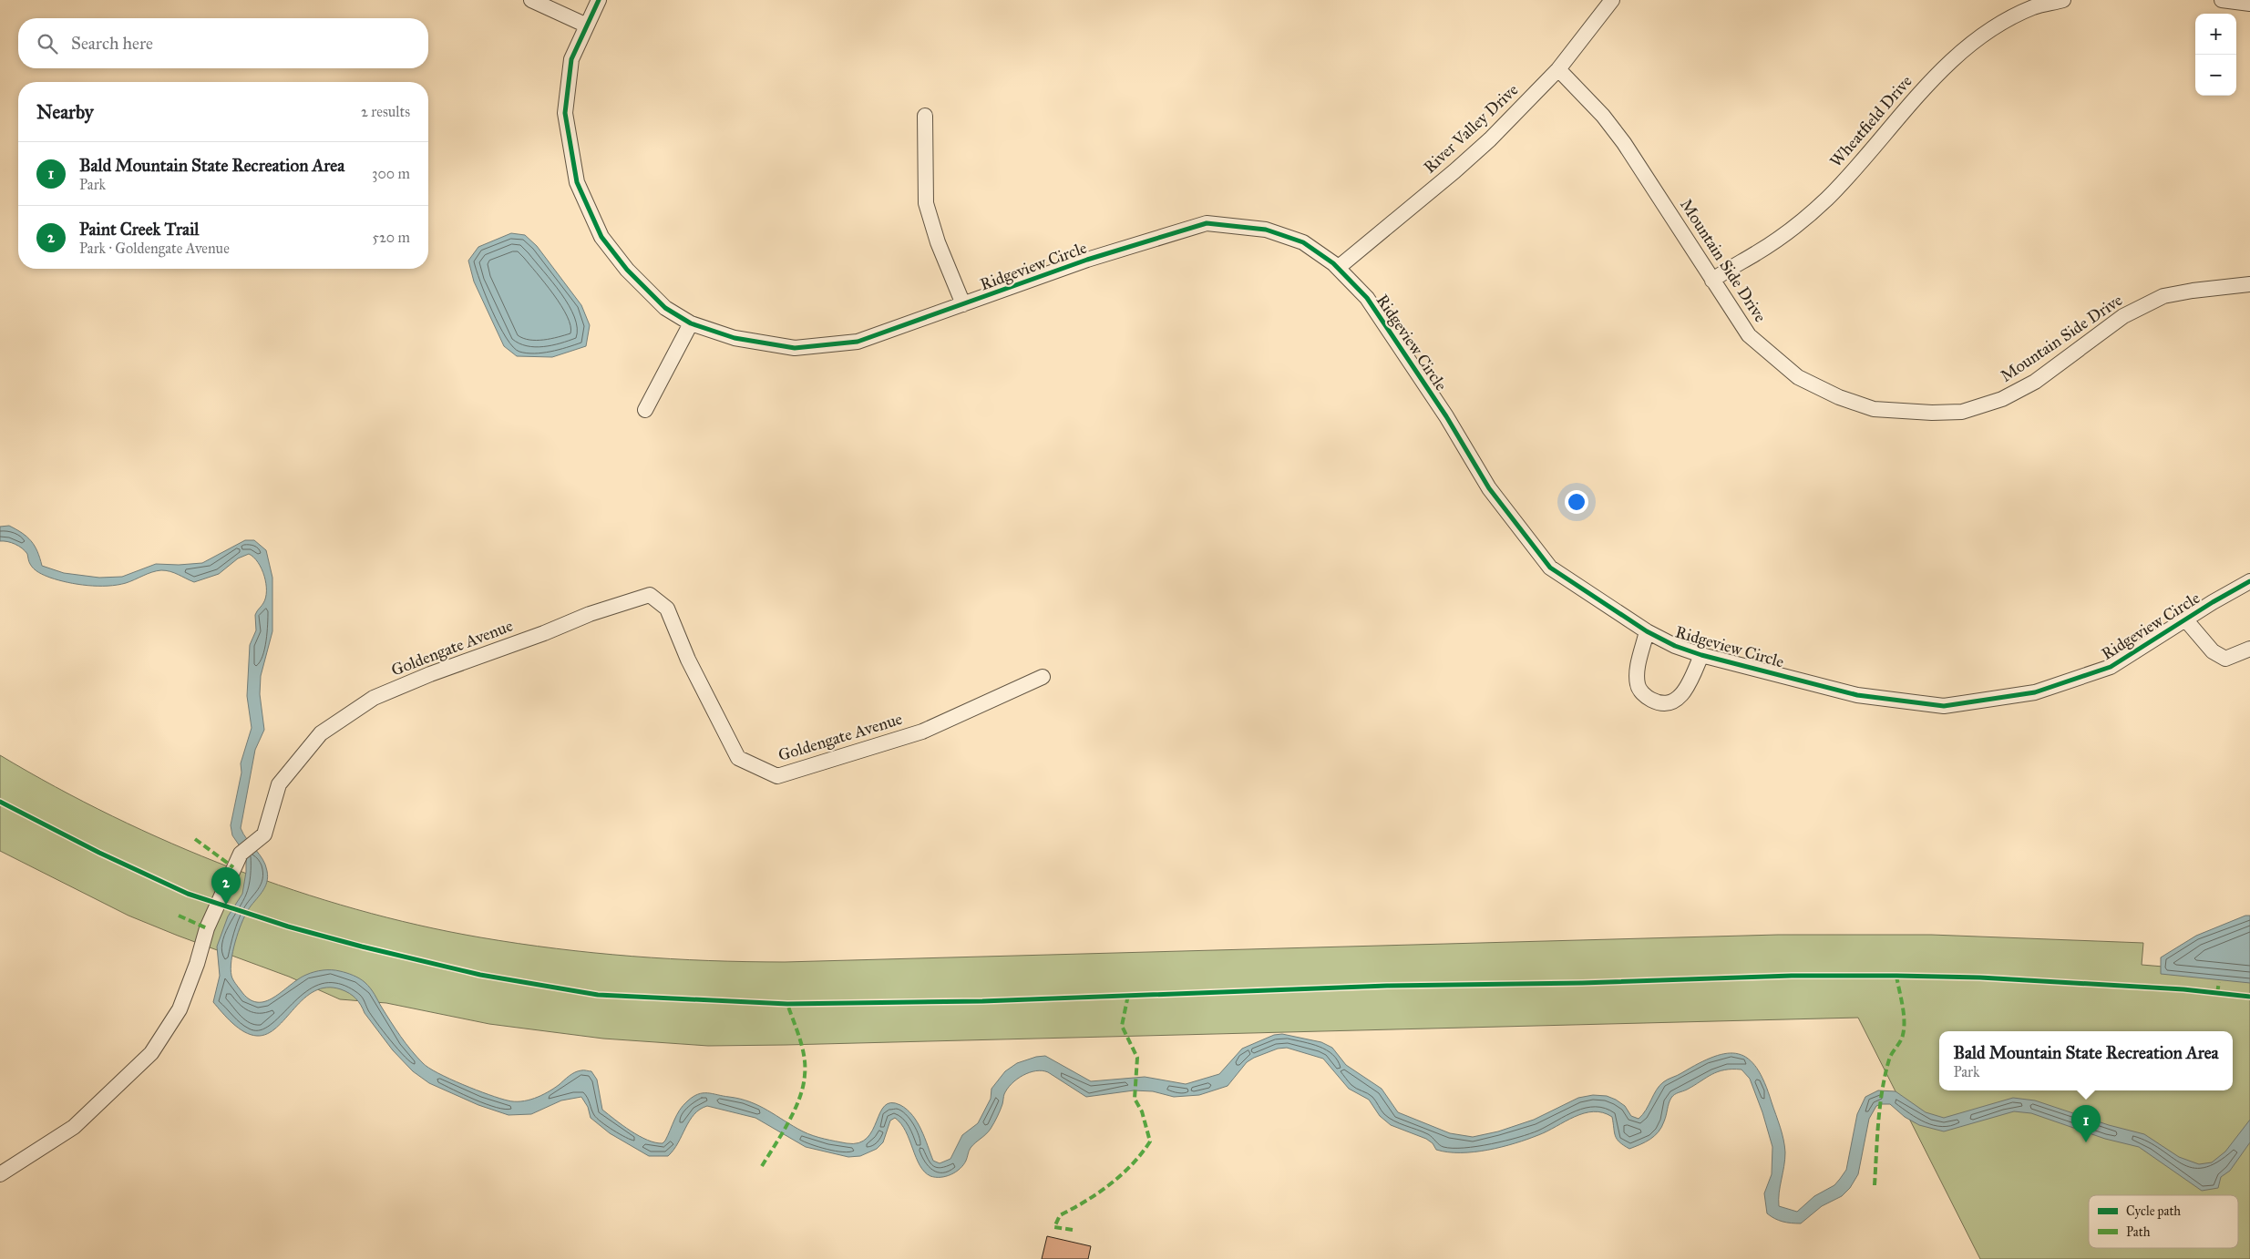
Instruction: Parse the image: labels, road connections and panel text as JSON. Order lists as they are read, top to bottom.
{
  "streets": {
    "street": [
      "Wheatfield Drive",
      "River Valley Drive",
      "Mountain Side Drive",
      "Ridgeview Circle",
      "Goldengate Avenue"
    ]
  },
  "crossings": [
    ["Wheatfield Drive", "Mountain Side Drive"],
    ["River Valley Drive", "Mountain Side Drive"],
    ["River Valley Drive", "Ridgeview Circle"]
  ],
  "legend": ["Cycle path", "Path"],
  "page": {
    "map_buttons": ["+", "−"],
    "search": "Search here",
    "heading": ["Nearby", "2 results"],
    "list": [
      {
        "mark": "1",
        "name": "Bald Mountain State Recreation Area",
        "note": "Park",
        "value": "300 m"
      },
      {
        "mark": "2",
        "name": "Paint Creek Trail",
        "note": "Park · Goldengate Avenue",
        "value": "520 m"
      }
    ],
    "pins": ["2", "1"],
    "popup": ["Bald Mountain State Recreation Area", "Park"]
  }
}
